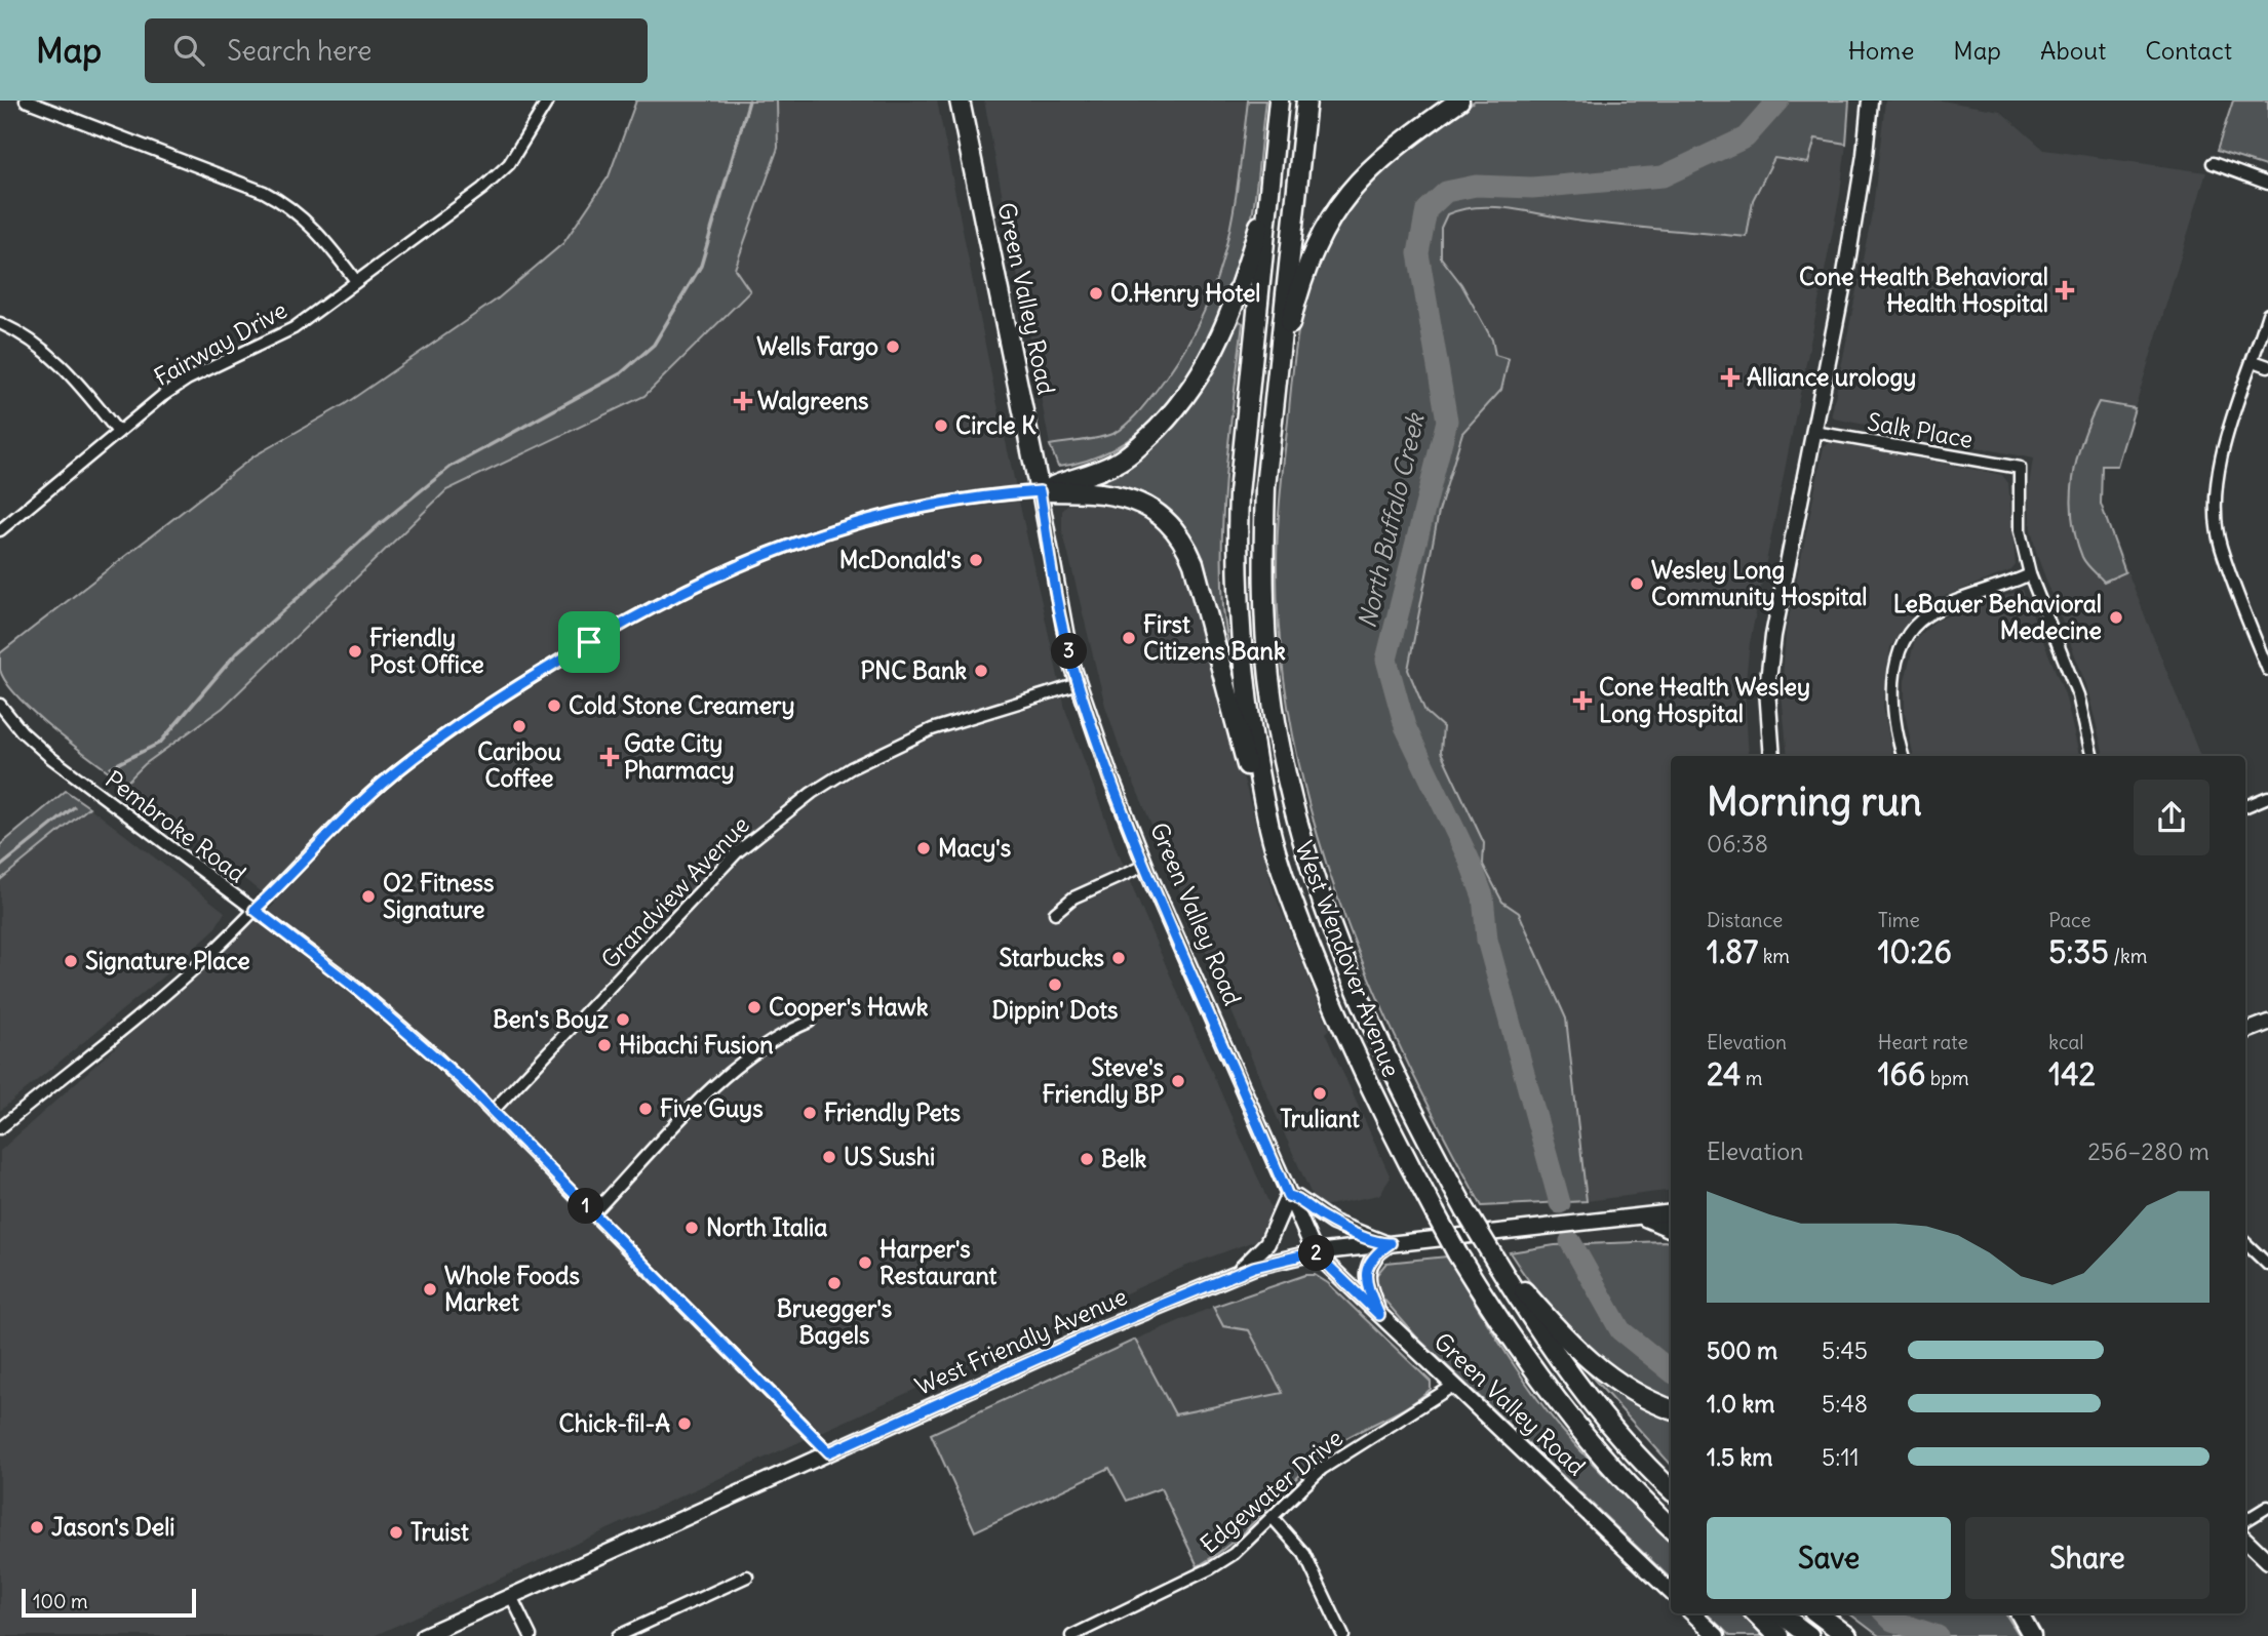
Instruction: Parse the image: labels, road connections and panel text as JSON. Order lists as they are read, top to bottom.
{
  "streets": {
    "highway": ["Green Valley Road", "West Wendover Avenue"],
    "main road": ["West Friendly Avenue"],
    "street": [
      "Fairway Drive",
      "Salk Place",
      "Pembroke Road",
      "Grandview Avenue",
      "Edgewater Drive"
    ]
  },
  "crossings": [
    ["Green Valley Road", "Grandview Avenue"],
    ["Green Valley Road", "West Friendly Avenue"],
    ["Green Valley Road", "Edgewater Drive"],
    ["Pembroke Road", "Grandview Avenue"],
    ["Pembroke Road", "West Friendly Avenue"]
  ],
  "water": ["North Buffalo Creek"],
  "places": {
    "health": [
      "Cone Health Behavioral Health Hospital",
      "Alliance urology",
      "Walgreens",
      "Cone Health Wesley Long Hospital",
      "Gate City Pharmacy"
    ],
    "other": [
      "O.Henry Hotel",
      "Wells Fargo",
      "Circle K",
      "McDonald's",
      "Wesley Long Community Hospital",
      "LeBauer Behavioral Medecine",
      "First Citizens Bank",
      "Friendly Post Office",
      "PNC Bank",
      "Cold Stone Creamery",
      "Caribou Coffee",
      "Macy's",
      "O2 Fitness Signature",
      "Starbucks",
      "Signature Place",
      "Dippin' Dots",
      "Cooper's Hawk",
      "Ben's Boyz",
      "Hibachi Fusion",
      "Steve's Friendly BP",
      "Truliant",
      "Five Guys",
      "Friendly Pets",
      "US Sushi",
      "Belk",
      "North Italia",
      "Harper's Restaurant",
      "Bruegger's Bagels",
      "Whole Foods Market",
      "Chick-fil-A",
      "Jason's Deli",
      "Truist"
    ]
  },
  "scale_bar": "100 m",
  "page": {
    "header": "Map",
    "search": "Search here",
    "nav": [
      "Home",
      "Map",
      "About",
      "Contact"
    ],
    "pins": ["3", "1", "2"],
    "heading": ["Morning run", "06:38"],
    "stats": [
      ["Distance", "1.87 km"],
      ["Time", "10:26"],
      ["Pace", "5:35 /km"],
      ["Elevation", "24 m"],
      ["Heart rate", "166 bpm"],
      ["kcal", "142"]
    ],
    "chart": ["Elevation", "256–280 m"],
    "list": [
      {
        "name": "500 m",
        "note": "5:45"
      },
      {
        "name": "1.0 km",
        "note": "5:48"
      },
      {
        "name": "1.5 km",
        "note": "5:11"
      }
    ],
    "buttons": ["Save", "Share"],
    "scale": "100 m"
  }
}
